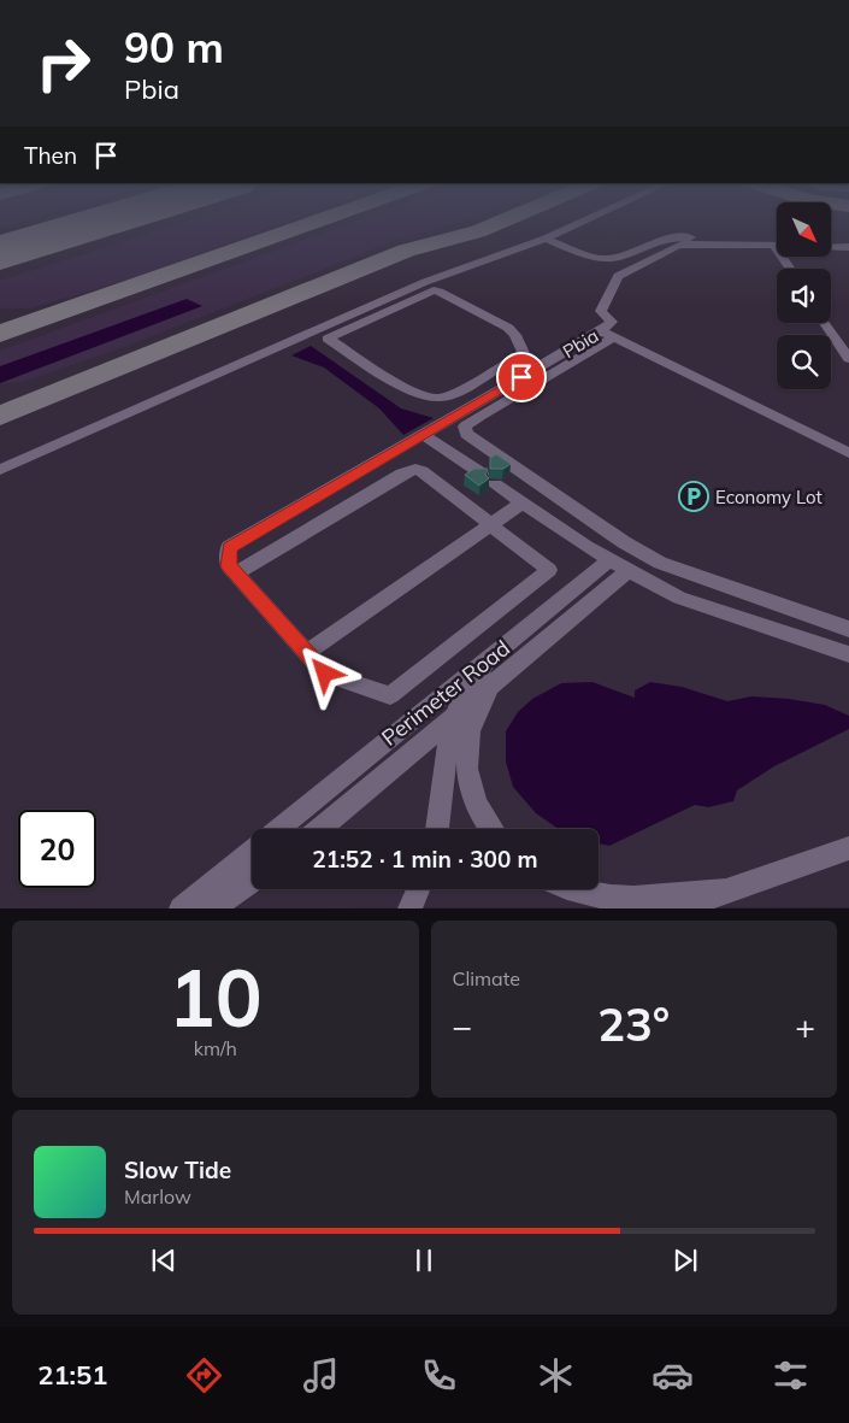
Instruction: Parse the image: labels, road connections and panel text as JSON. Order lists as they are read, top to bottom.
{
  "streets": {
    "street": ["Pbia", "Perimeter Road"]
  },
  "places": {
    "parking": ["Economy Lot"]
  },
  "north": "bottom right",
  "page": {
    "turn": ["90 m", "Pbia"],
    "then": "Then",
    "limit": "20",
    "trip": "21:52 · 1 min · 300 m",
    "tile": [
      ["10", "km/h"],
      "Climate"
    ],
    "heat": ["−", "23°", "+"],
    "song": ["Slow Tide", "Marlow"],
    "tabs": "21:51"
  }
}
